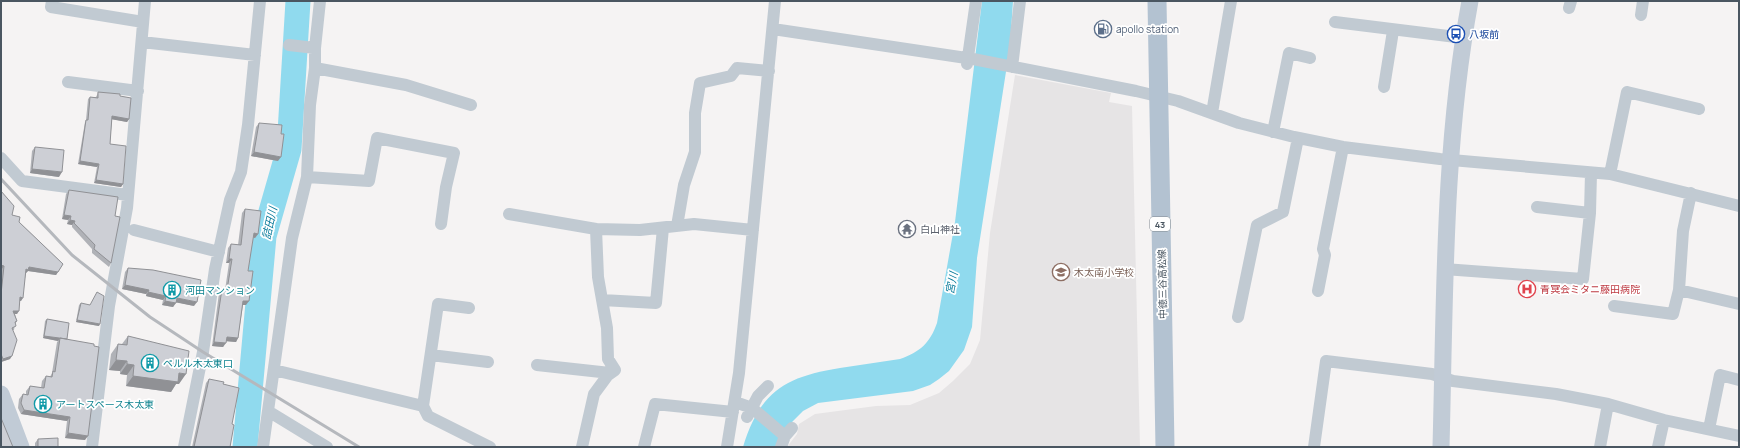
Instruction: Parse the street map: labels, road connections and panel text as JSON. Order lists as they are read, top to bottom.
{
  "streets": {
    "main road": ["43", "中徳三谷高松線"]
  },
  "water": ["詰田川", "宮川"],
  "places": {
    "fuel station": ["apollo station"],
    "bus stop": ["八坂前"],
    "temple": ["白山神社"],
    "school or university": ["木太南小学校"],
    "hospital": ["青冥会ミタニ藤田病院"],
    "building": ["河田マンション", "ペルル木太東口", "アートスペース木太東"]
  }
}
